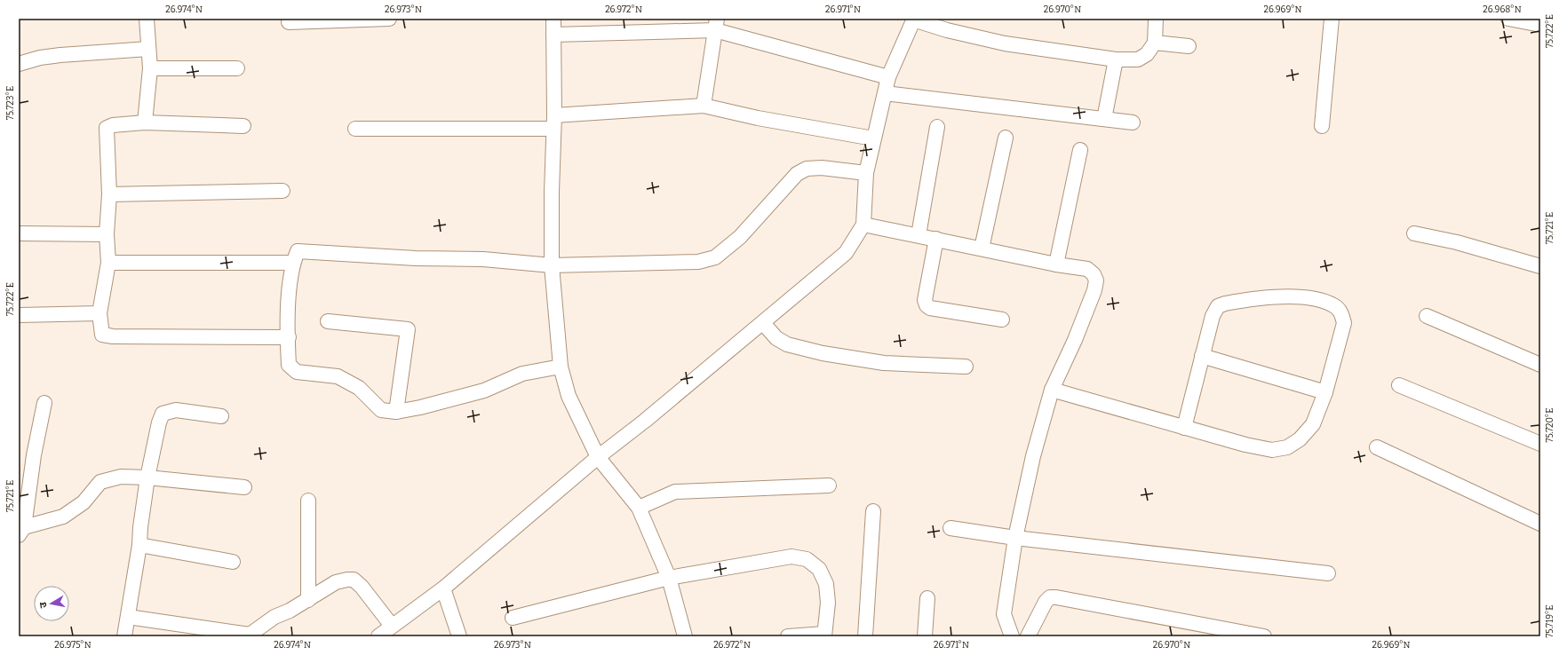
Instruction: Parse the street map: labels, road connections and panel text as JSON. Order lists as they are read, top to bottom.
{
  "north": "left",
  "coordinates": [
    "26.974°N",
    "26.973°N",
    "26.972°N",
    "26.971°N",
    "26.970°N",
    "26.969°N",
    "26.968°N",
    "75.722°E",
    "75.723°E",
    "75.721°E",
    "75.720°E",
    "75.719°E",
    "26.975°N"
  ]
}
